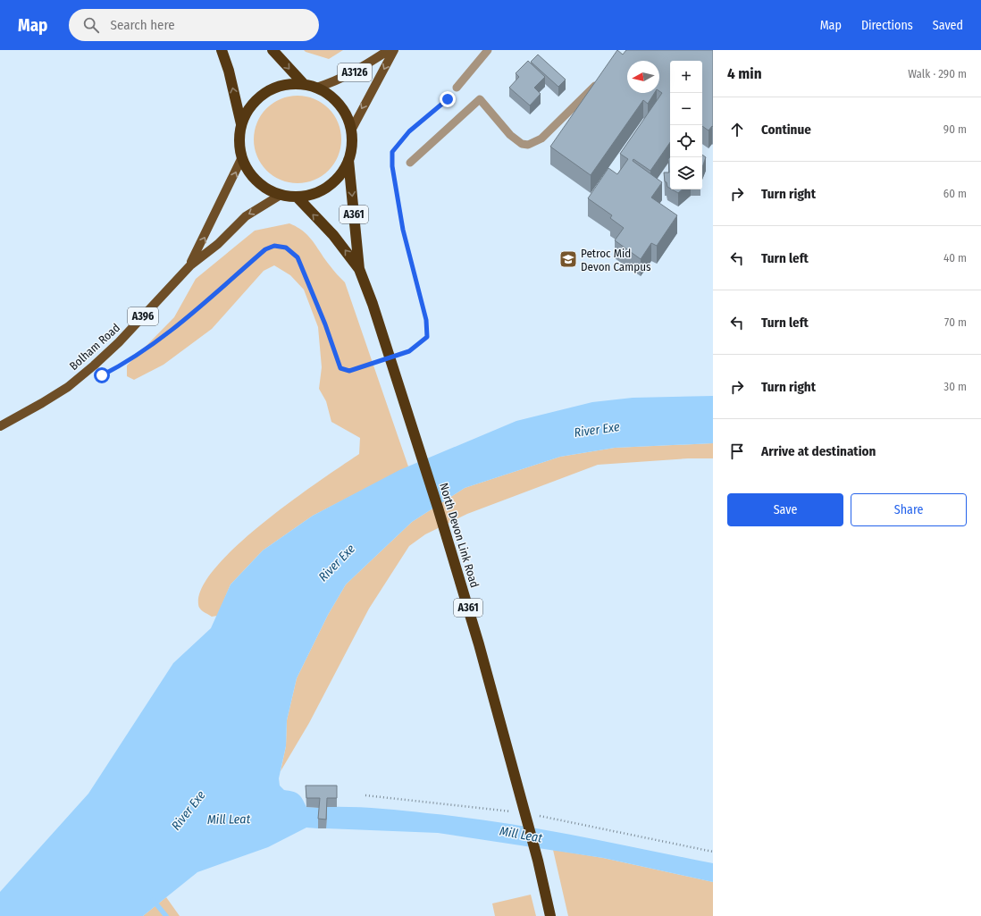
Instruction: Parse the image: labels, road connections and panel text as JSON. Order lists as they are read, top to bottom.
{
  "streets": {
    "highway": ["A361", "North Devon Link Road"],
    "main road": ["A3126", "A396", "Bolham Road"]
  },
  "crossings": [
    ["A3126", "Bolham Road"],
    ["A3126", "North Devon Link Road"],
    ["Bolham Road", "North Devon Link Road"]
  ],
  "water": ["River Exe", "Mill Leat"],
  "places": {
    "school or university": ["Petroc Mid Devon Campus"]
  },
  "north": "left",
  "page": {
    "header": "Map",
    "search": "Search here",
    "nav": ["Map", "Directions", "Saved"],
    "heading": ["4 min", "Walk · 290 m"],
    "map_buttons": ["+", "−"],
    "list": [
      ["Continue", "90 m"],
      ["Turn right", "60 m"],
      ["Turn left", "40 m"],
      ["Turn left", "70 m"],
      ["Turn right", "30 m"],
      "Arrive at destination"
    ],
    "buttons": ["Save", "Share"]
  }
}
